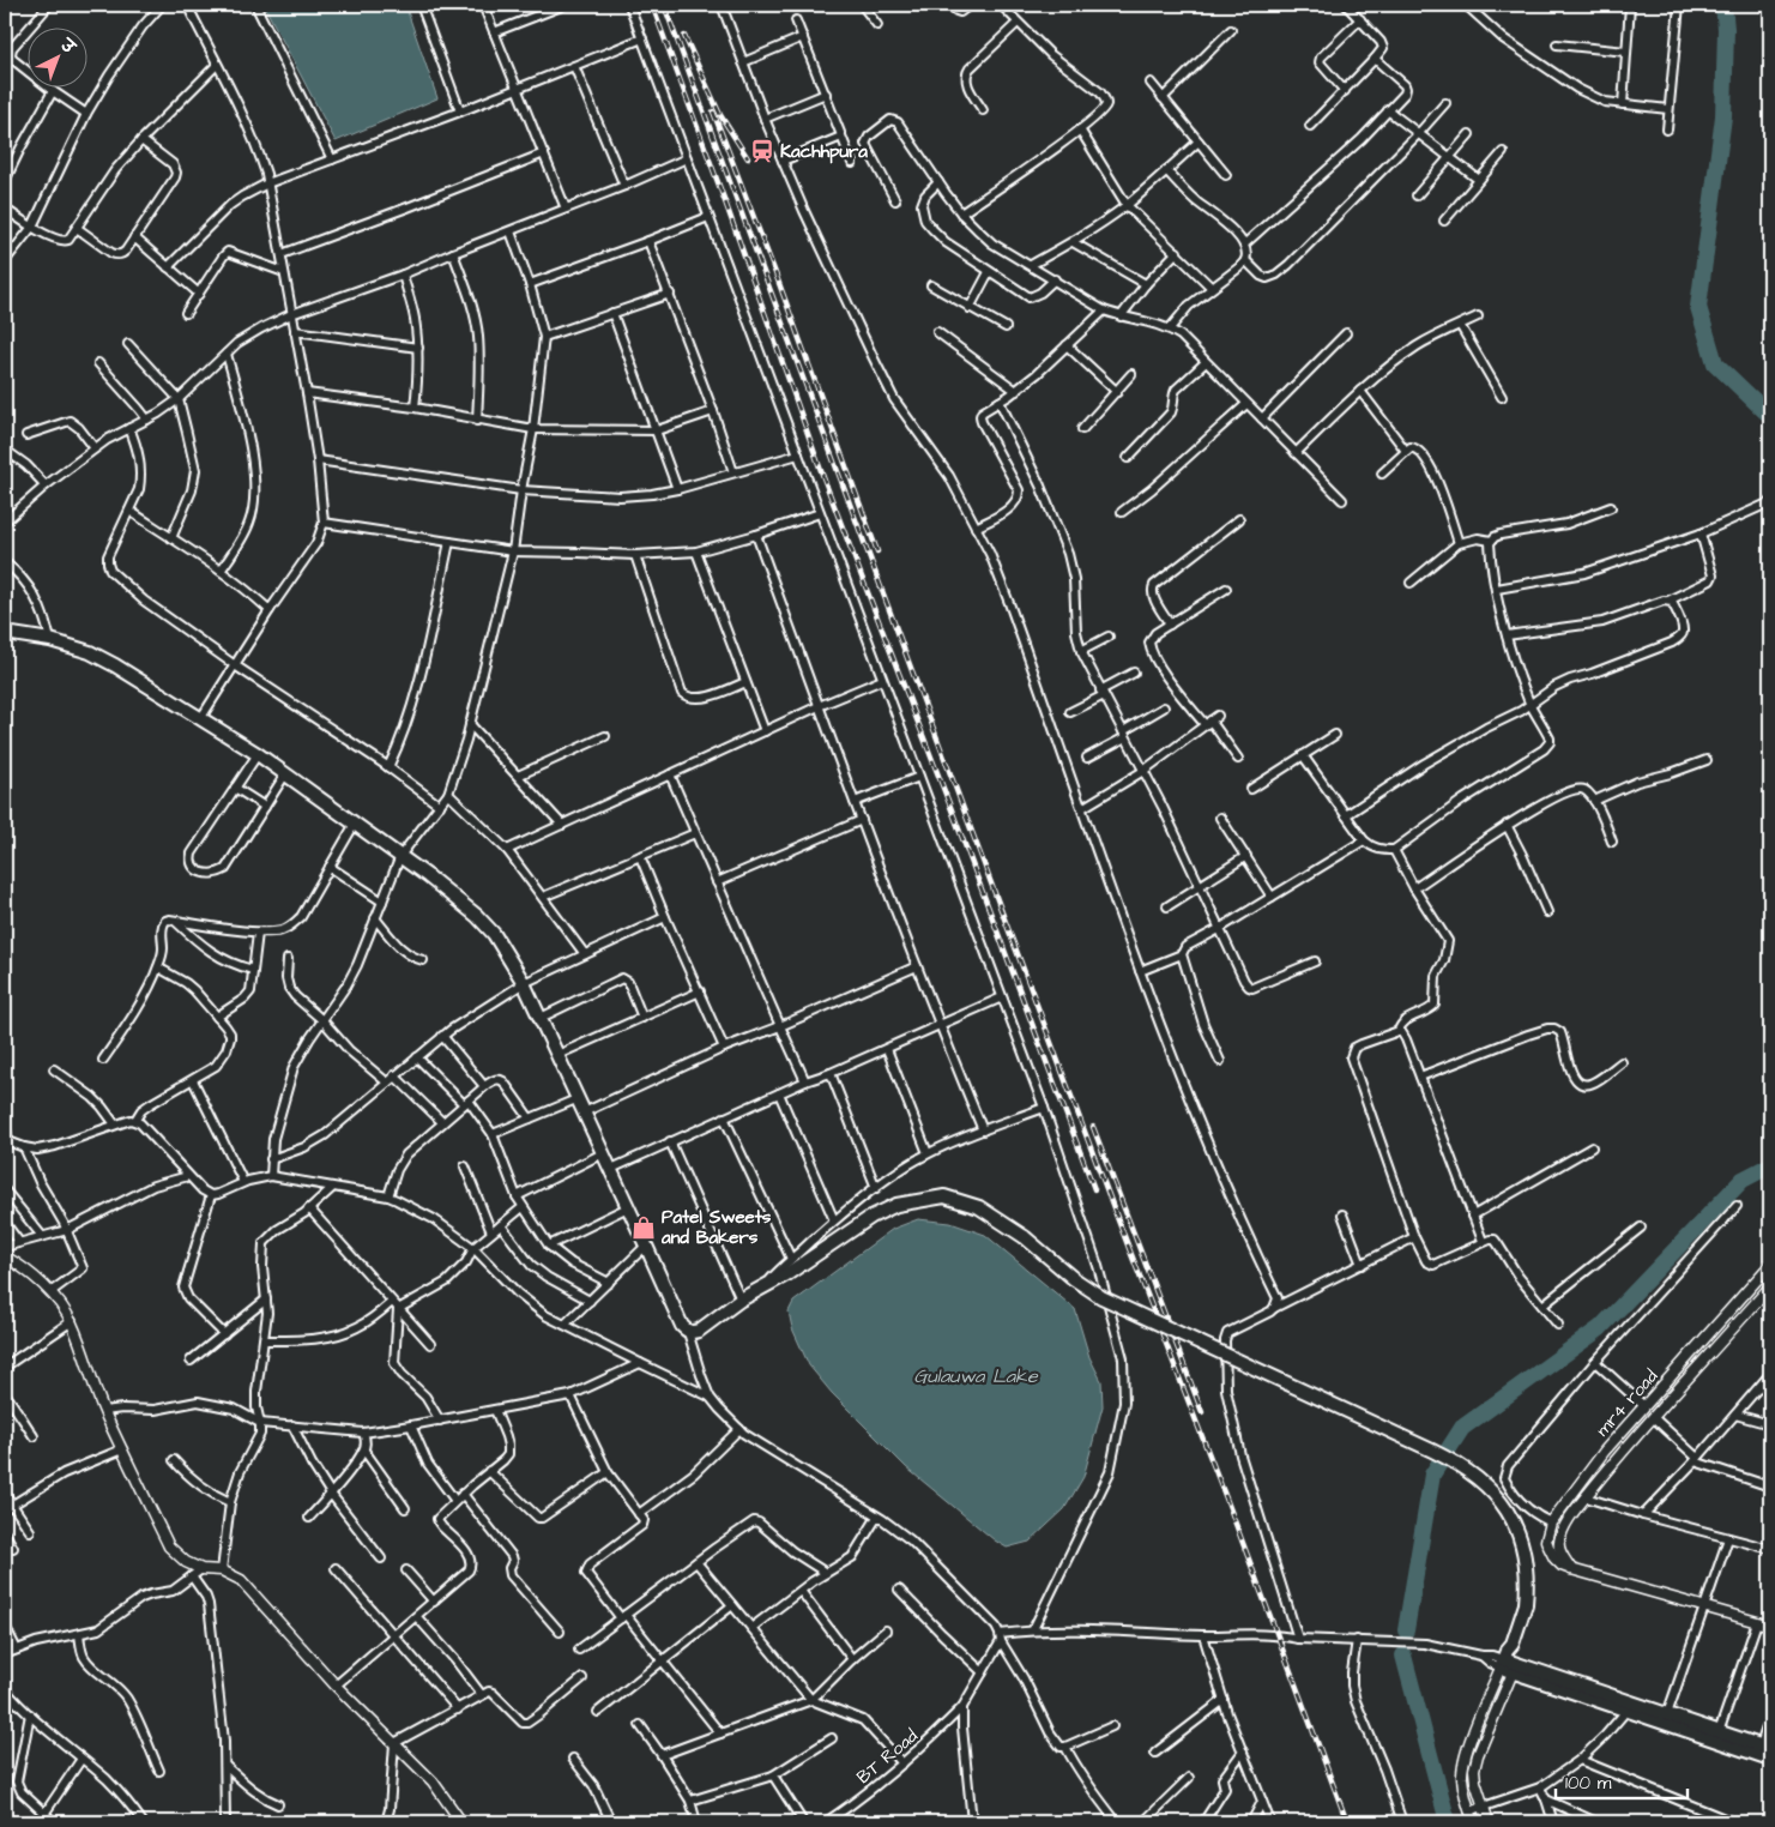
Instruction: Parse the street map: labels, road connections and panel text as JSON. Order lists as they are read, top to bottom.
{
  "streets": {
    "street": ["mr4 road", "BT Road"]
  },
  "water": ["Gulauwa Lake"],
  "places": {
    "station": ["Kachhpura"],
    "shop": ["Patel Sweets and Bakers"]
  },
  "scale_bar": "100 m",
  "north": "top right"
}
